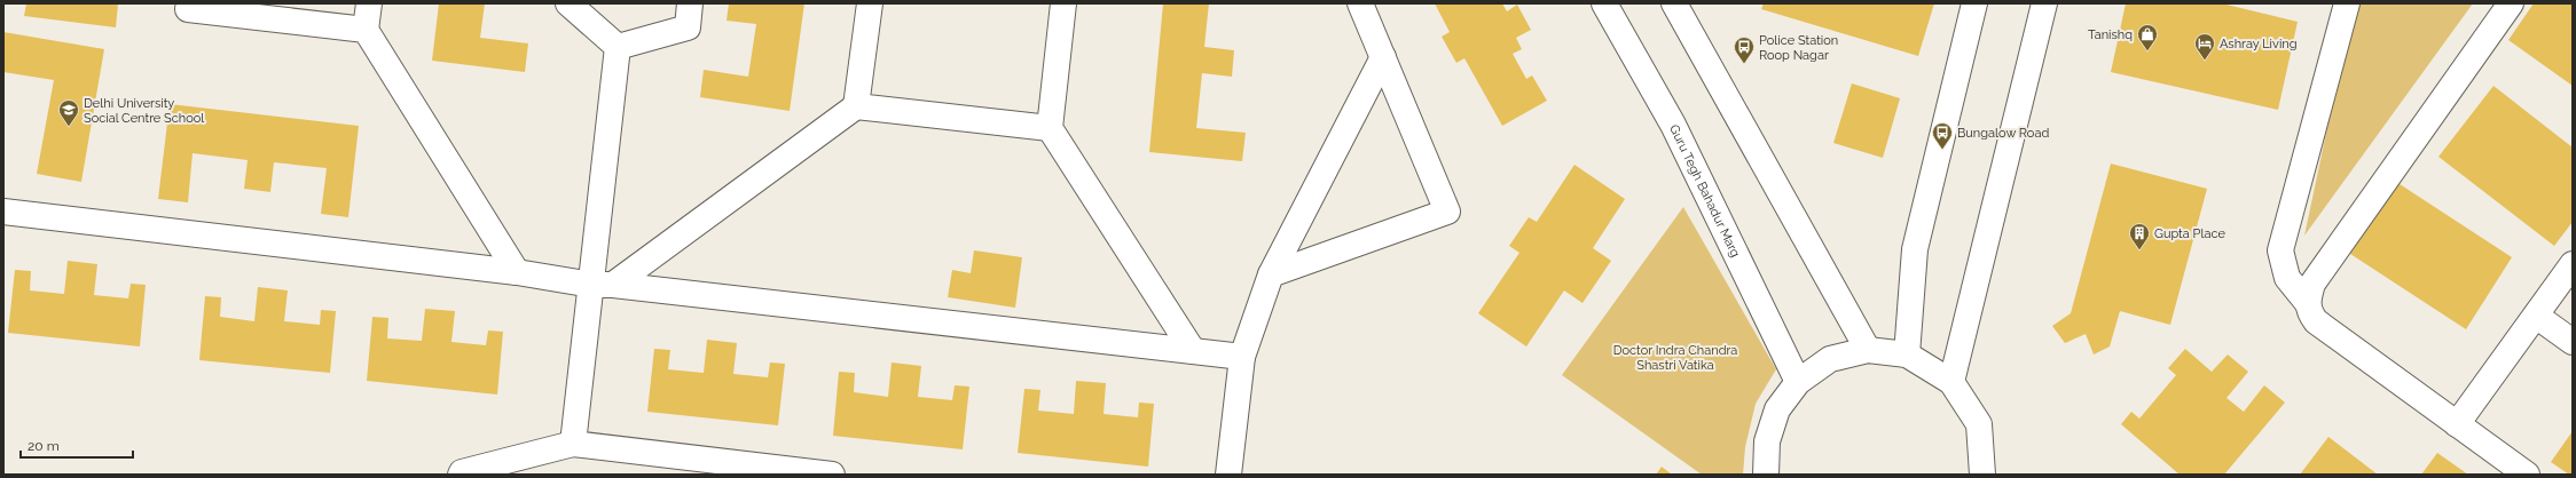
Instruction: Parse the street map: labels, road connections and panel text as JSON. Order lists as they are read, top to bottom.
{
  "streets": {
    "street": ["Guru Tegh Bahadur Marg"]
  },
  "parks": ["Doctor Indra Chandra Shastri Vatika"],
  "places": {
    "shop": ["Tanishq"],
    "hotel": ["Ashray Living"],
    "bus stop": ["Police Station Roop Nagar", "Bungalow Road"],
    "school or university": ["Delhi University Social Centre School"],
    "building": ["Gupta Place"]
  },
  "scale_bar": "20 m"
}
